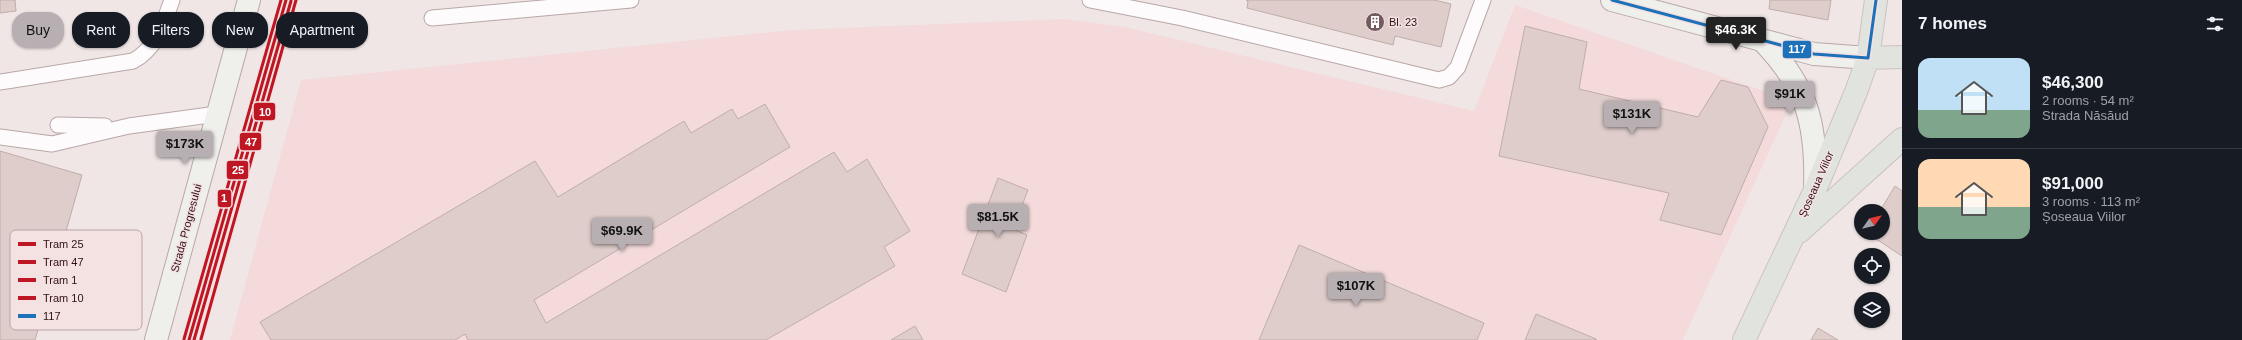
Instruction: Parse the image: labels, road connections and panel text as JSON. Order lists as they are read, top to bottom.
{
  "streets": {
    "main road": ["Șoseaua Viilor"],
    "street": ["Strada Progresului"]
  },
  "places": {
    "building": ["Bl. 23"]
  },
  "lines": [
    "tram line 25",
    "tram line 1",
    "tram line 10",
    "transit line 117",
    "tram line 47"
  ],
  "legend": [
    "Tram 25",
    "Tram 47",
    "Tram 1",
    "Tram 10",
    "117"
  ],
  "north": "top right",
  "page": {
    "heading": "7 homes",
    "chip": [
      "Buy",
      "Rent",
      "Filters",
      "New",
      "Apartment"
    ],
    "price": [
      "$46.3K",
      "$91K",
      "$131K",
      "$173K",
      "$81.5K",
      "$69.9K",
      "$107K"
    ],
    "list": [
      {
        "name": "$46,300",
        "note": "2 rooms · 54 m² · Strada Năsăud"
      },
      {
        "name": "$91,000",
        "note": "3 rooms · 113 m² · Șoseaua Viilor"
      }
    ]
  }
}
